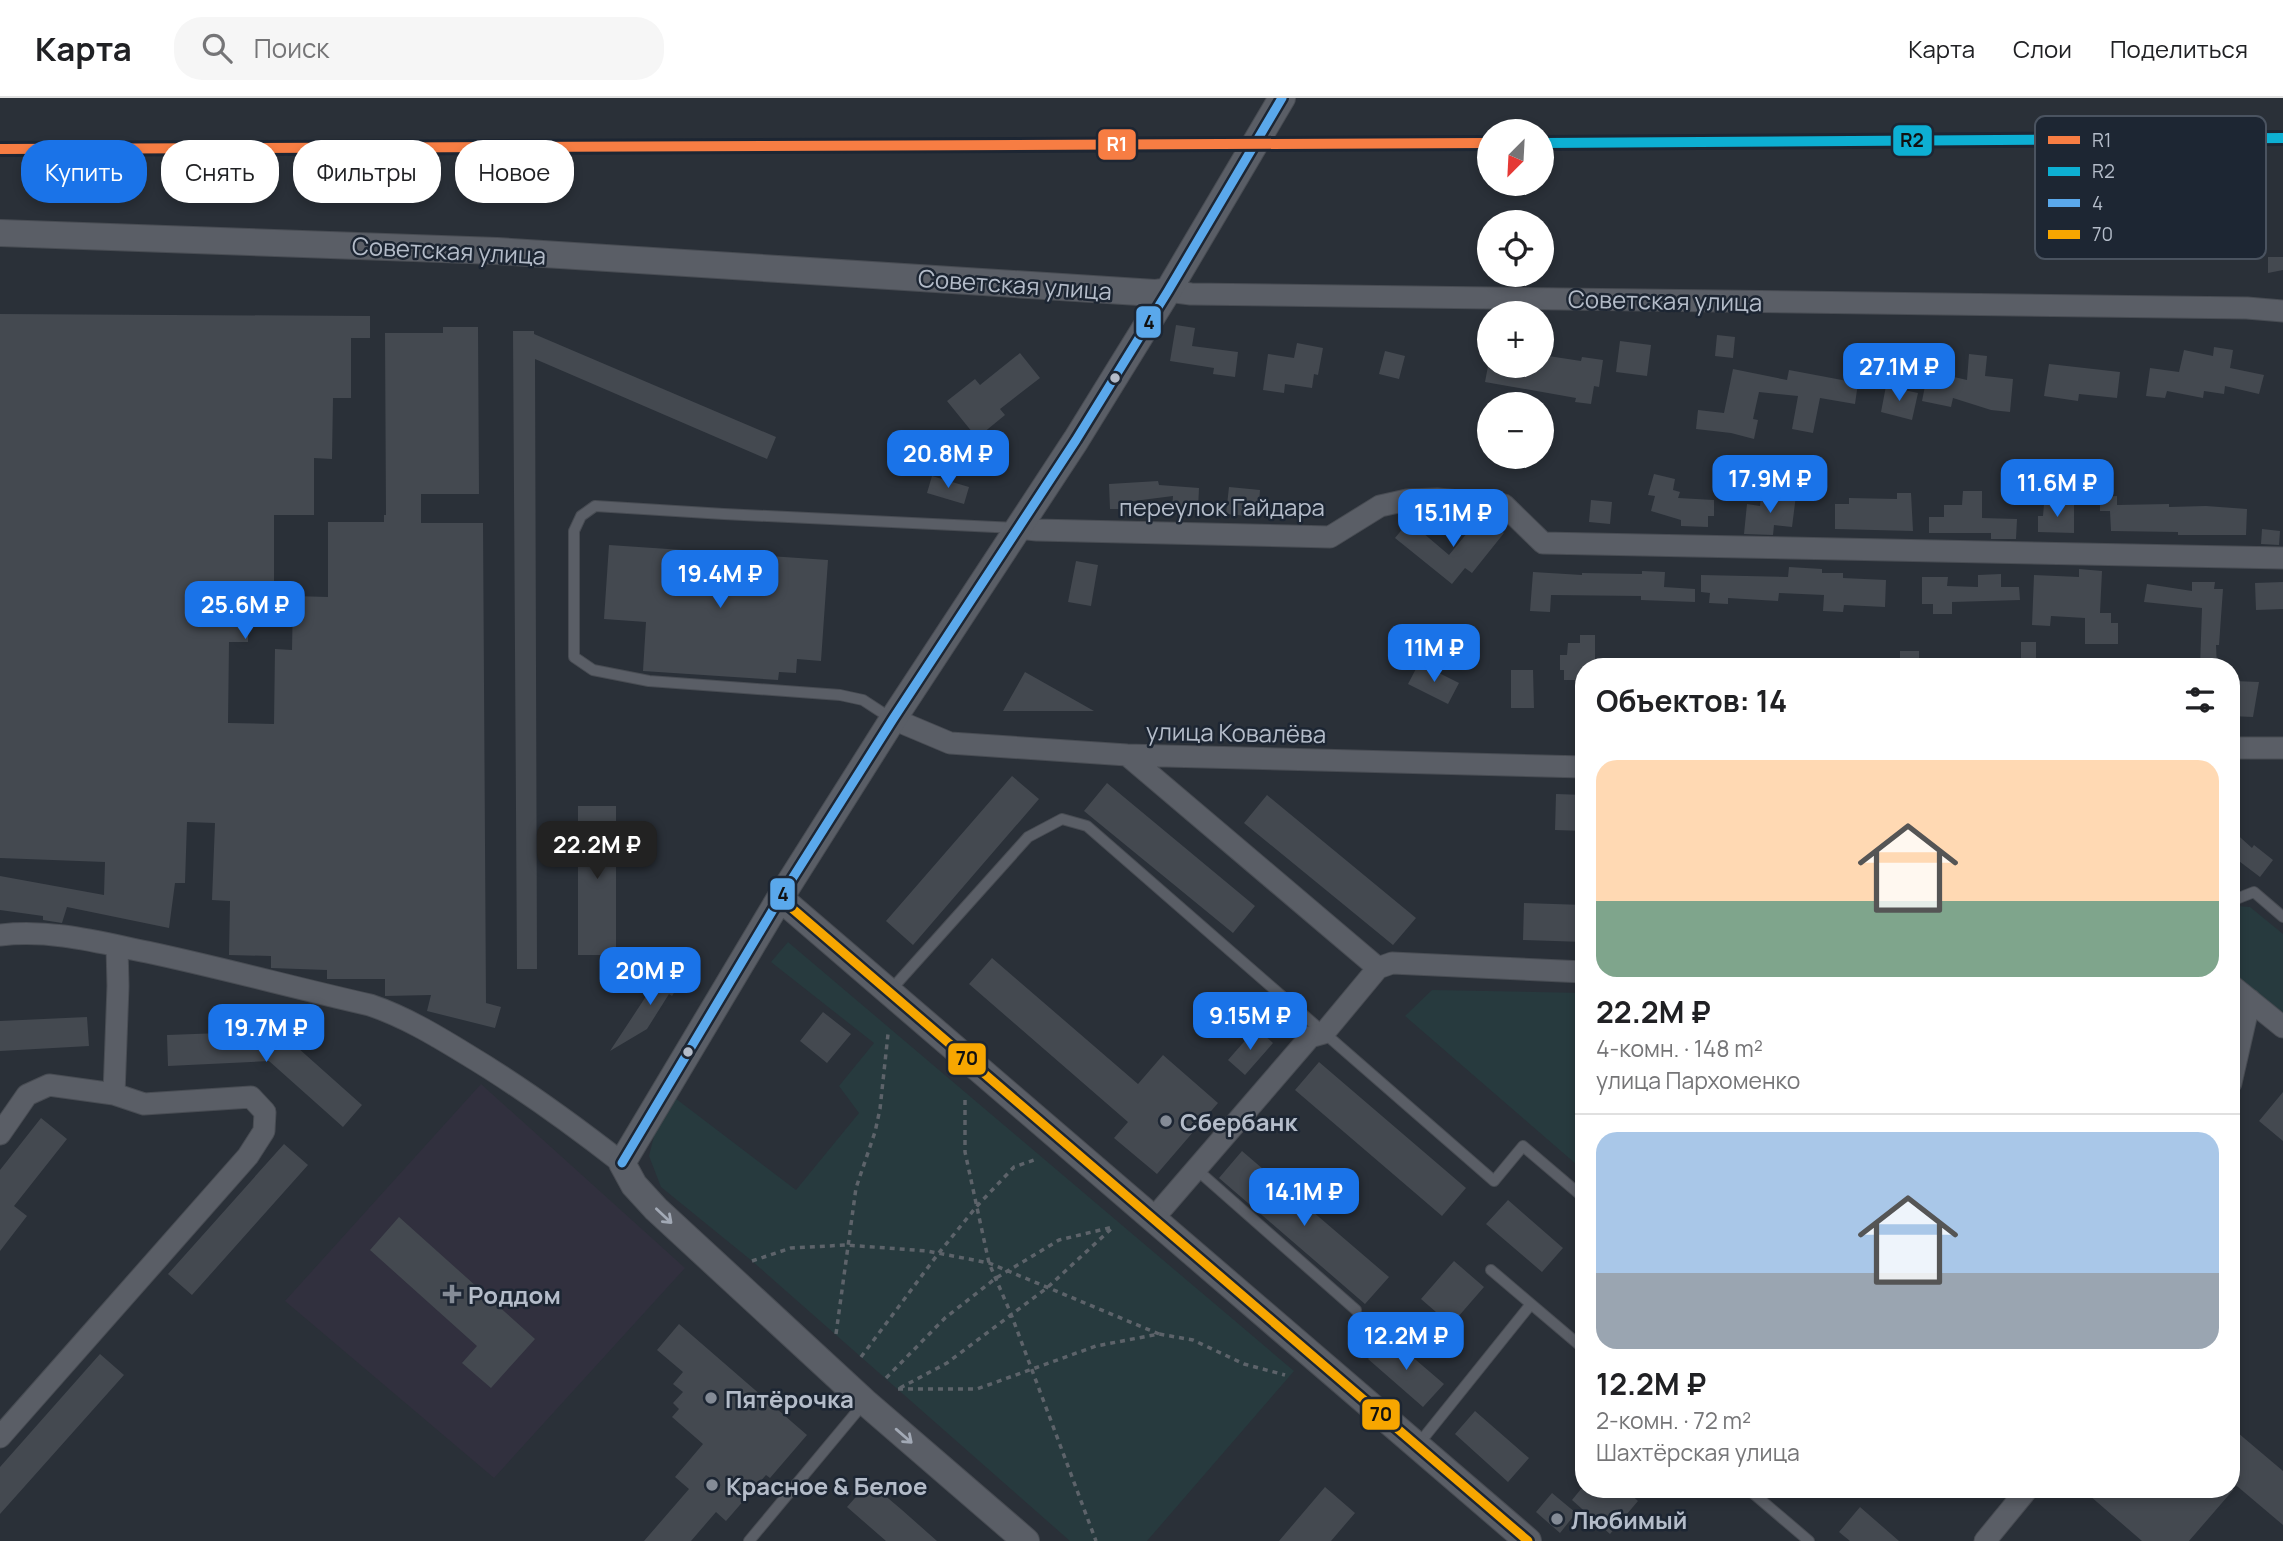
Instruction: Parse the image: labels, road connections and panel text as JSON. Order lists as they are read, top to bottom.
{
  "streets": {
    "street": ["Советская улица", "переулок Гайдара", "улица Ковалёва"]
  },
  "places": {
    "other": [
      "Сбербанк",
      "Пятёрочка",
      "Красное & Белое",
      "Любимый"
    ],
    "health": ["Роддом"]
  },
  "lines": [
    "transit line 4",
    "transit line R2",
    "transit line R1",
    "transit line 70"
  ],
  "legend": [
    "R1",
    "R2",
    "4",
    "70"
  ],
  "north": "bottom left",
  "page": {
    "header": "Карта",
    "search": "Поиск",
    "nav": ["Карта", "Слои", "Поделиться"],
    "map_buttons": ["+", "−"],
    "chip": [
      "Купить",
      "Снять",
      "Фильтры",
      "Новое"
    ],
    "price": [
      "27.1M ₽",
      "20.8M ₽",
      "17.9M ₽",
      "11.6M ₽",
      "15.1M ₽",
      "19.4M ₽",
      "25.6M ₽",
      "11M ₽",
      "22.2M ₽",
      "20M ₽",
      "9.15M ₽",
      "19.7M ₽",
      "14.1M ₽",
      "12.2M ₽"
    ],
    "heading": "Объектов: 14",
    "list": [
      {
        "name": "22.2M ₽",
        "note": "4-комн. · 148 m² · улица Пархоменко"
      },
      {
        "name": "12.2M ₽",
        "note": "2-комн. · 72 m² · Шахтёрская улица"
      }
    ]
  }
}
